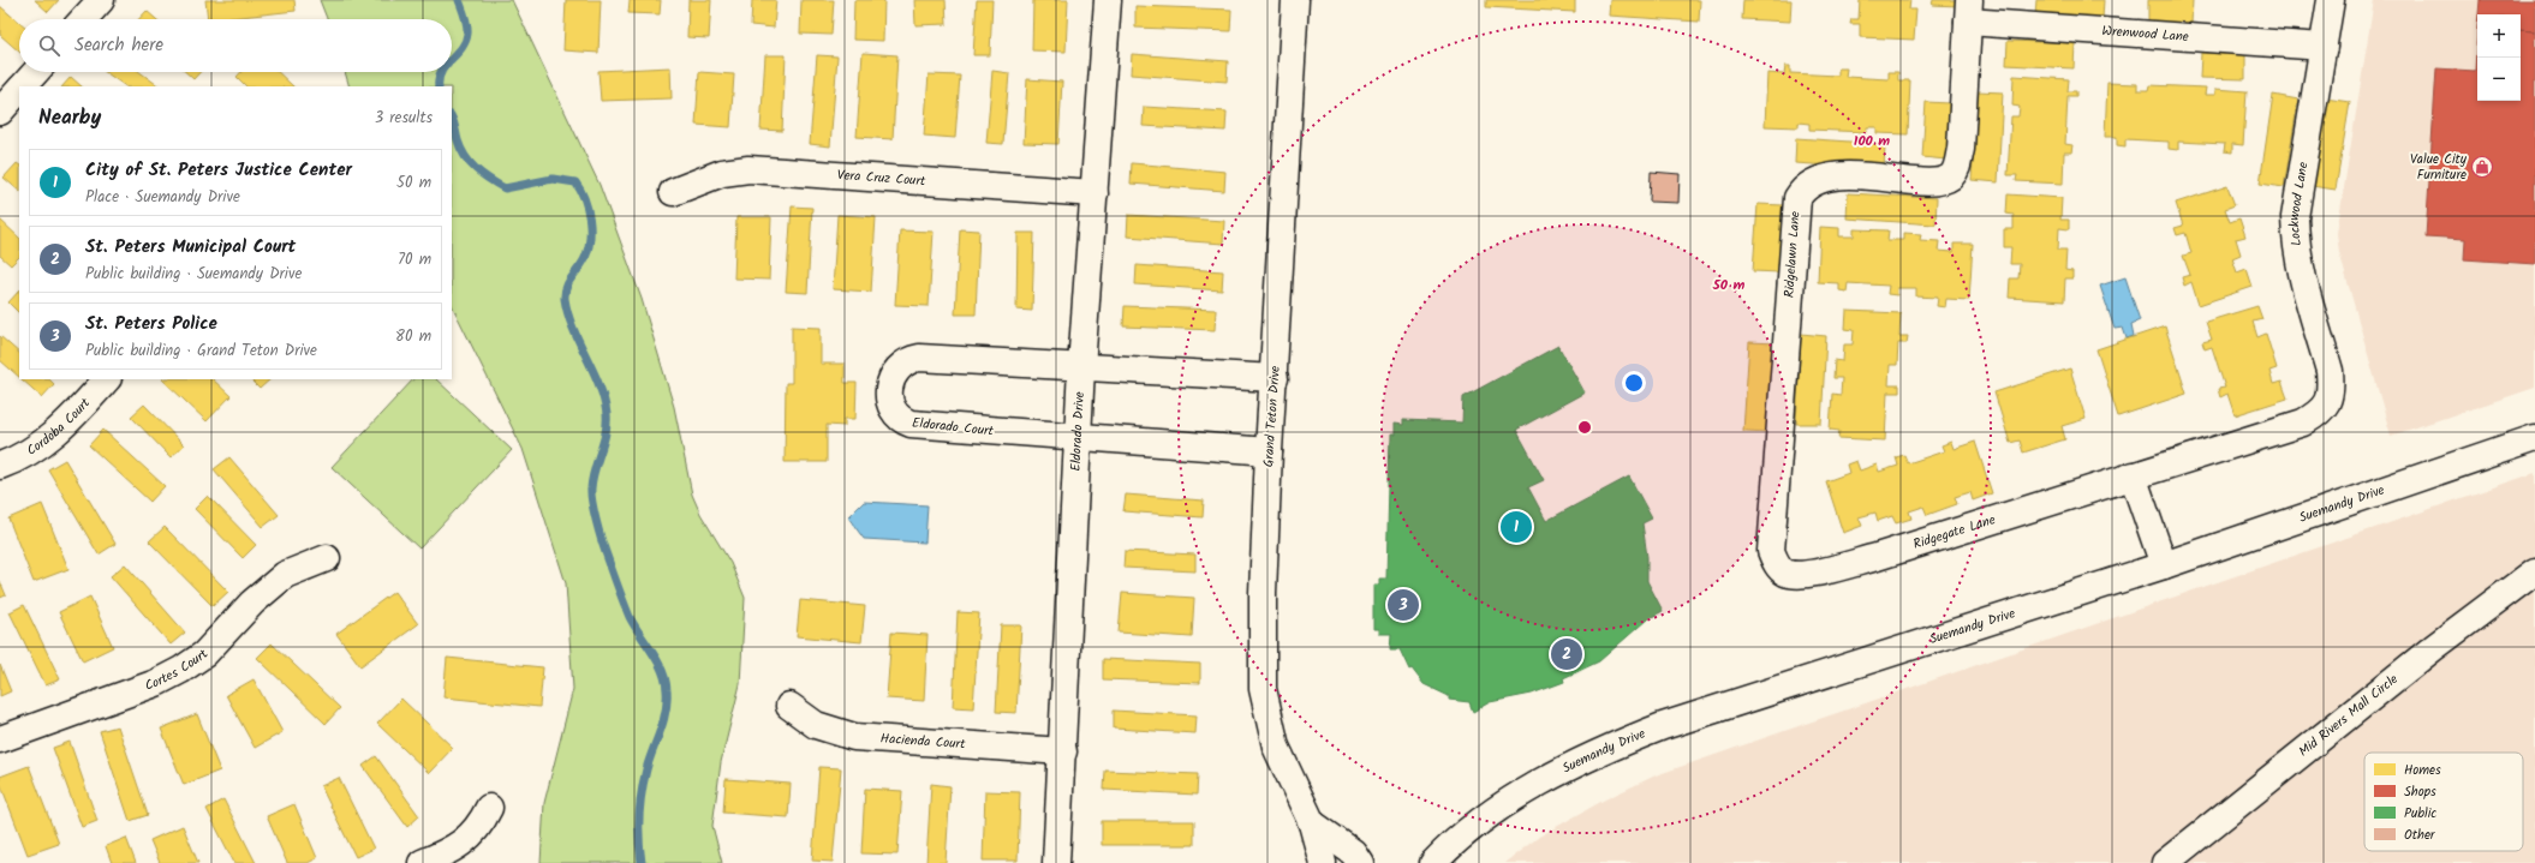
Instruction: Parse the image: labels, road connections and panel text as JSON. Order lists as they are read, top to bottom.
{
  "streets": {
    "street": [
      "Wrenwood Lane",
      "Vera Cruz Court",
      "Lockwood Lane",
      "Ridgelawn Lane",
      "Grand Teton Drive",
      "Cordoba Court",
      "Eldorado Court",
      "Eldorado Drive",
      "Suemandy Drive",
      "Ridgegate Lane",
      "Cortes Court",
      "Mid Rivers Mall Circle",
      "Hacienda Court"
    ]
  },
  "crossings": [
    ["Wrenwood Lane", "Lockwood Lane"],
    ["Wrenwood Lane", "Ridgelawn Lane"],
    ["Vera Cruz Court", "Eldorado Drive"],
    ["Lockwood Lane", "Ridgegate Lane"],
    ["Ridgelawn Lane", "Ridgegate Lane"],
    ["Grand Teton Drive", "Eldorado Court"],
    ["Eldorado Court", "Eldorado Drive"],
    ["Eldorado Drive", "Hacienda Court"]
  ],
  "places": {
    "shop": ["Value City Furniture"]
  },
  "legend": [
    "Homes",
    "Shops",
    "Public",
    "Other"
  ],
  "page": {
    "map_buttons": ["+", "−"],
    "search": "Search here",
    "heading": ["Nearby", "3 results"],
    "list": [
      {
        "mark": "1",
        "name": "City of St. Peters Justice Center",
        "note": "Place · Suemandy Drive",
        "value": "50 m"
      },
      {
        "mark": "2",
        "name": "St. Peters Municipal Court",
        "note": "Public building · Suemandy Drive",
        "value": "70 m"
      },
      {
        "mark": "3",
        "name": "St. Peters Police",
        "note": "Public building · Grand Teton Drive",
        "value": "80 m"
      }
    ],
    "pins": ["1", "3", "2"]
  },
  "rings": ["100 m", "50 m"]
}
